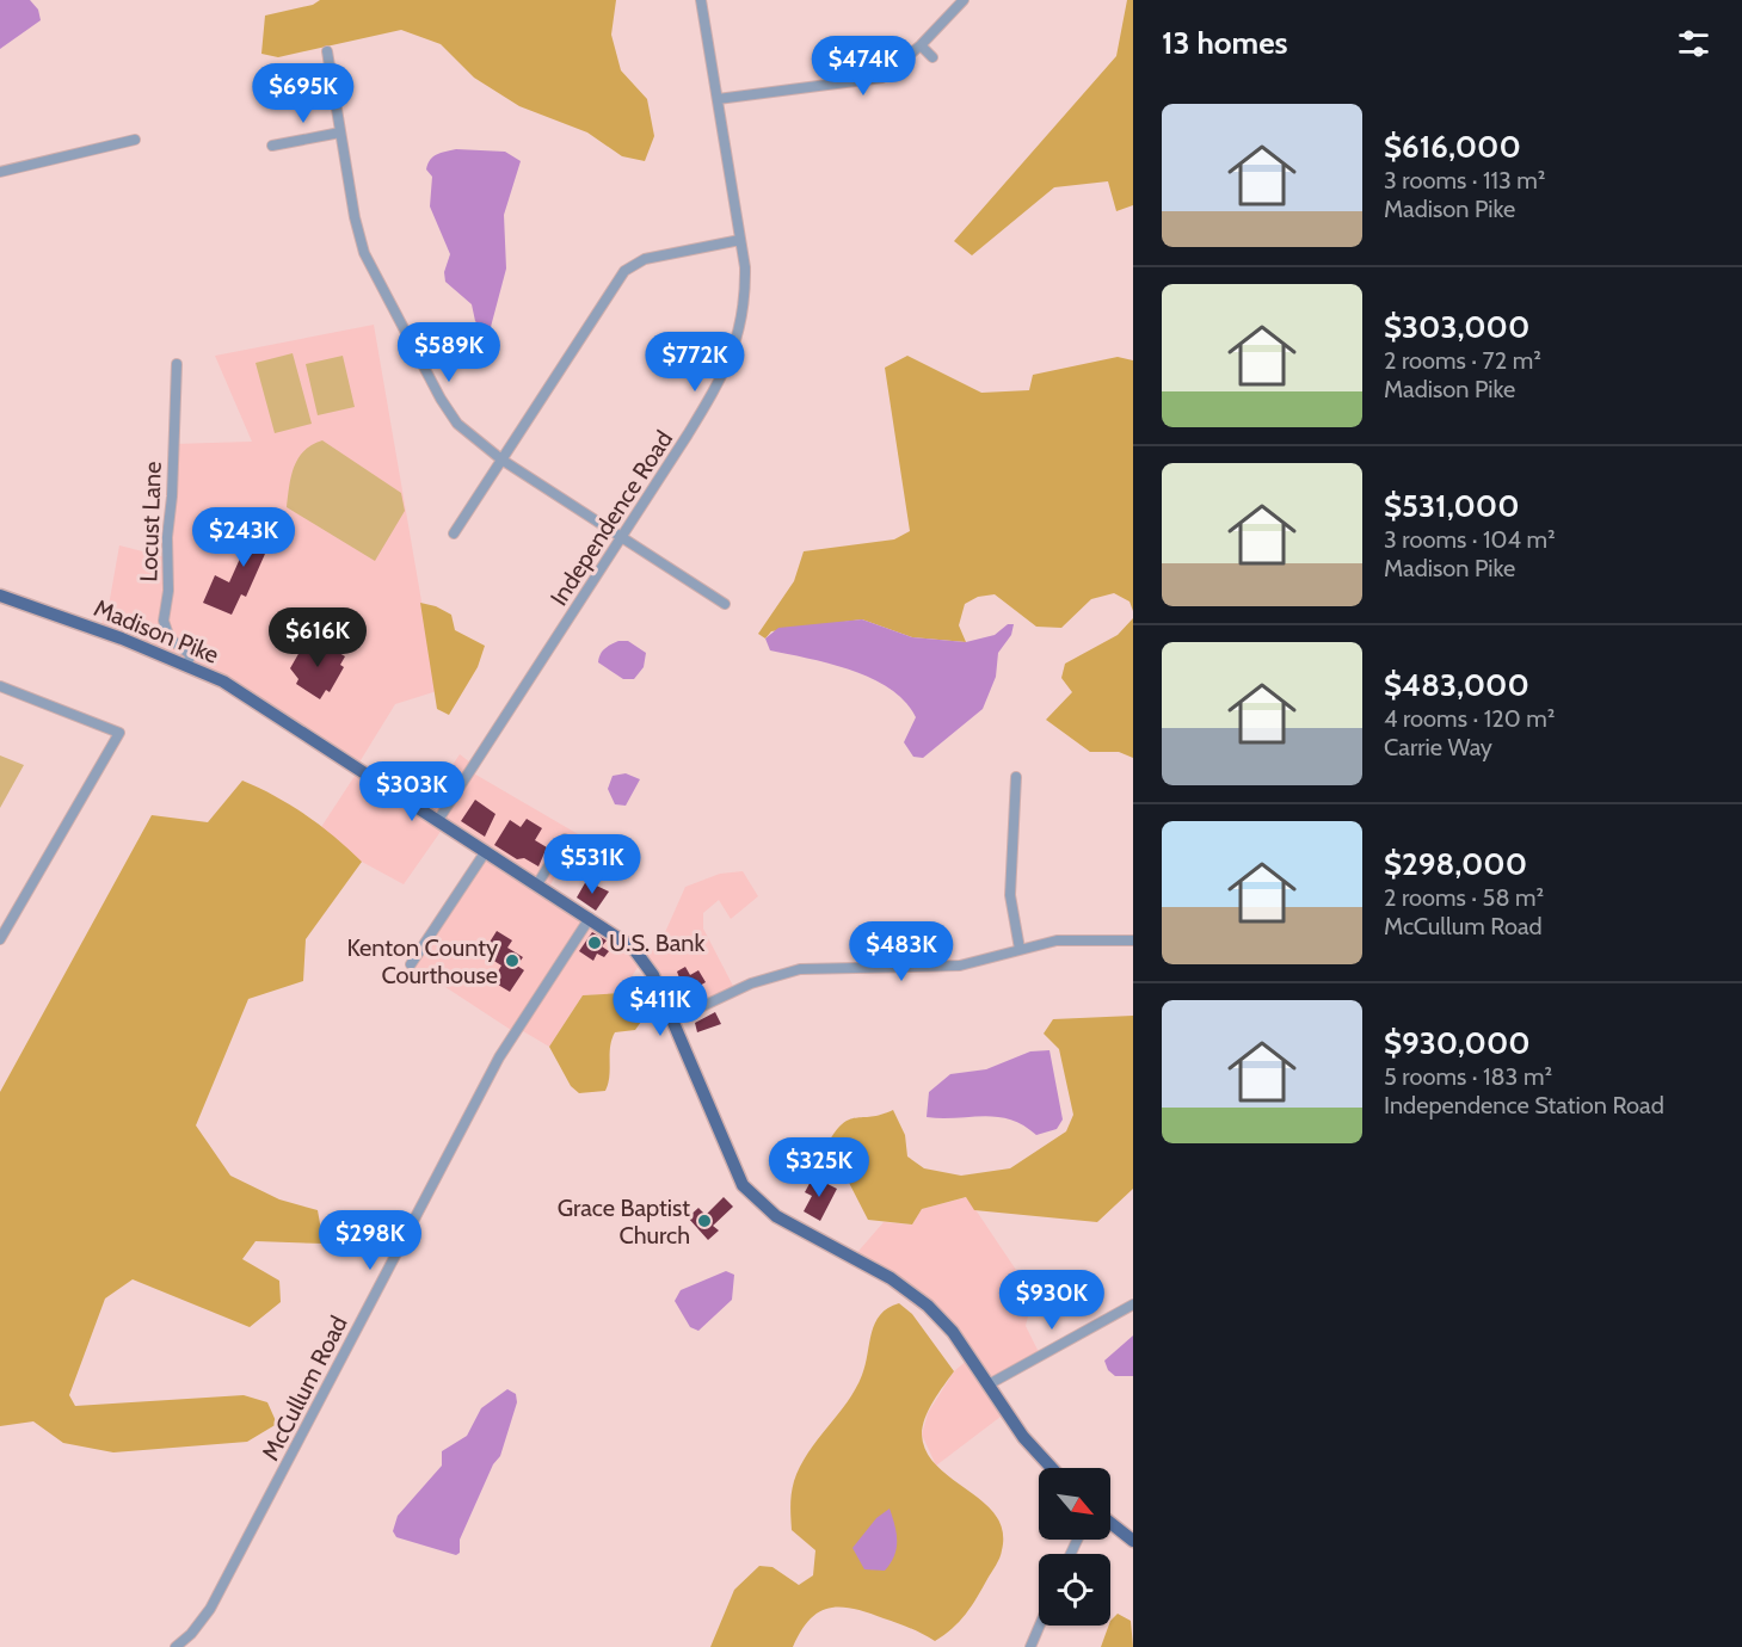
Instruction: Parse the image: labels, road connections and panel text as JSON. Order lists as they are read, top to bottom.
{
  "streets": {
    "main road": ["Madison Pike"],
    "street": ["Independence Road", "Locust Lane", "McCullum Road"]
  },
  "crossings": [
    ["Independence Road", "Madison Pike"],
    ["Locust Lane", "Madison Pike"],
    ["Madison Pike", "McCullum Road"]
  ],
  "places": ["U.S. Bank", "Kenton County Courthouse", "Grace Baptist Church"],
  "north": "bottom right",
  "page": {
    "heading": "13 homes",
    "price": [
      "$474K",
      "$695K",
      "$589K",
      "$772K",
      "$243K",
      "$616K",
      "$303K",
      "$531K",
      "$483K",
      "$411K",
      "$325K",
      "$298K",
      "$930K"
    ],
    "list": [
      {
        "name": "$616,000",
        "note": "3 rooms · 113 m² · Madison Pike"
      },
      {
        "name": "$303,000",
        "note": "2 rooms · 72 m² · Madison Pike"
      },
      {
        "name": "$531,000",
        "note": "3 rooms · 104 m² · Madison Pike"
      },
      {
        "name": "$483,000",
        "note": "4 rooms · 120 m² · Carrie Way"
      },
      {
        "name": "$298,000",
        "note": "2 rooms · 58 m² · McCullum Road"
      },
      {
        "name": "$930,000",
        "note": "5 rooms · 183 m² · Independence Station Road"
      }
    ]
  }
}
